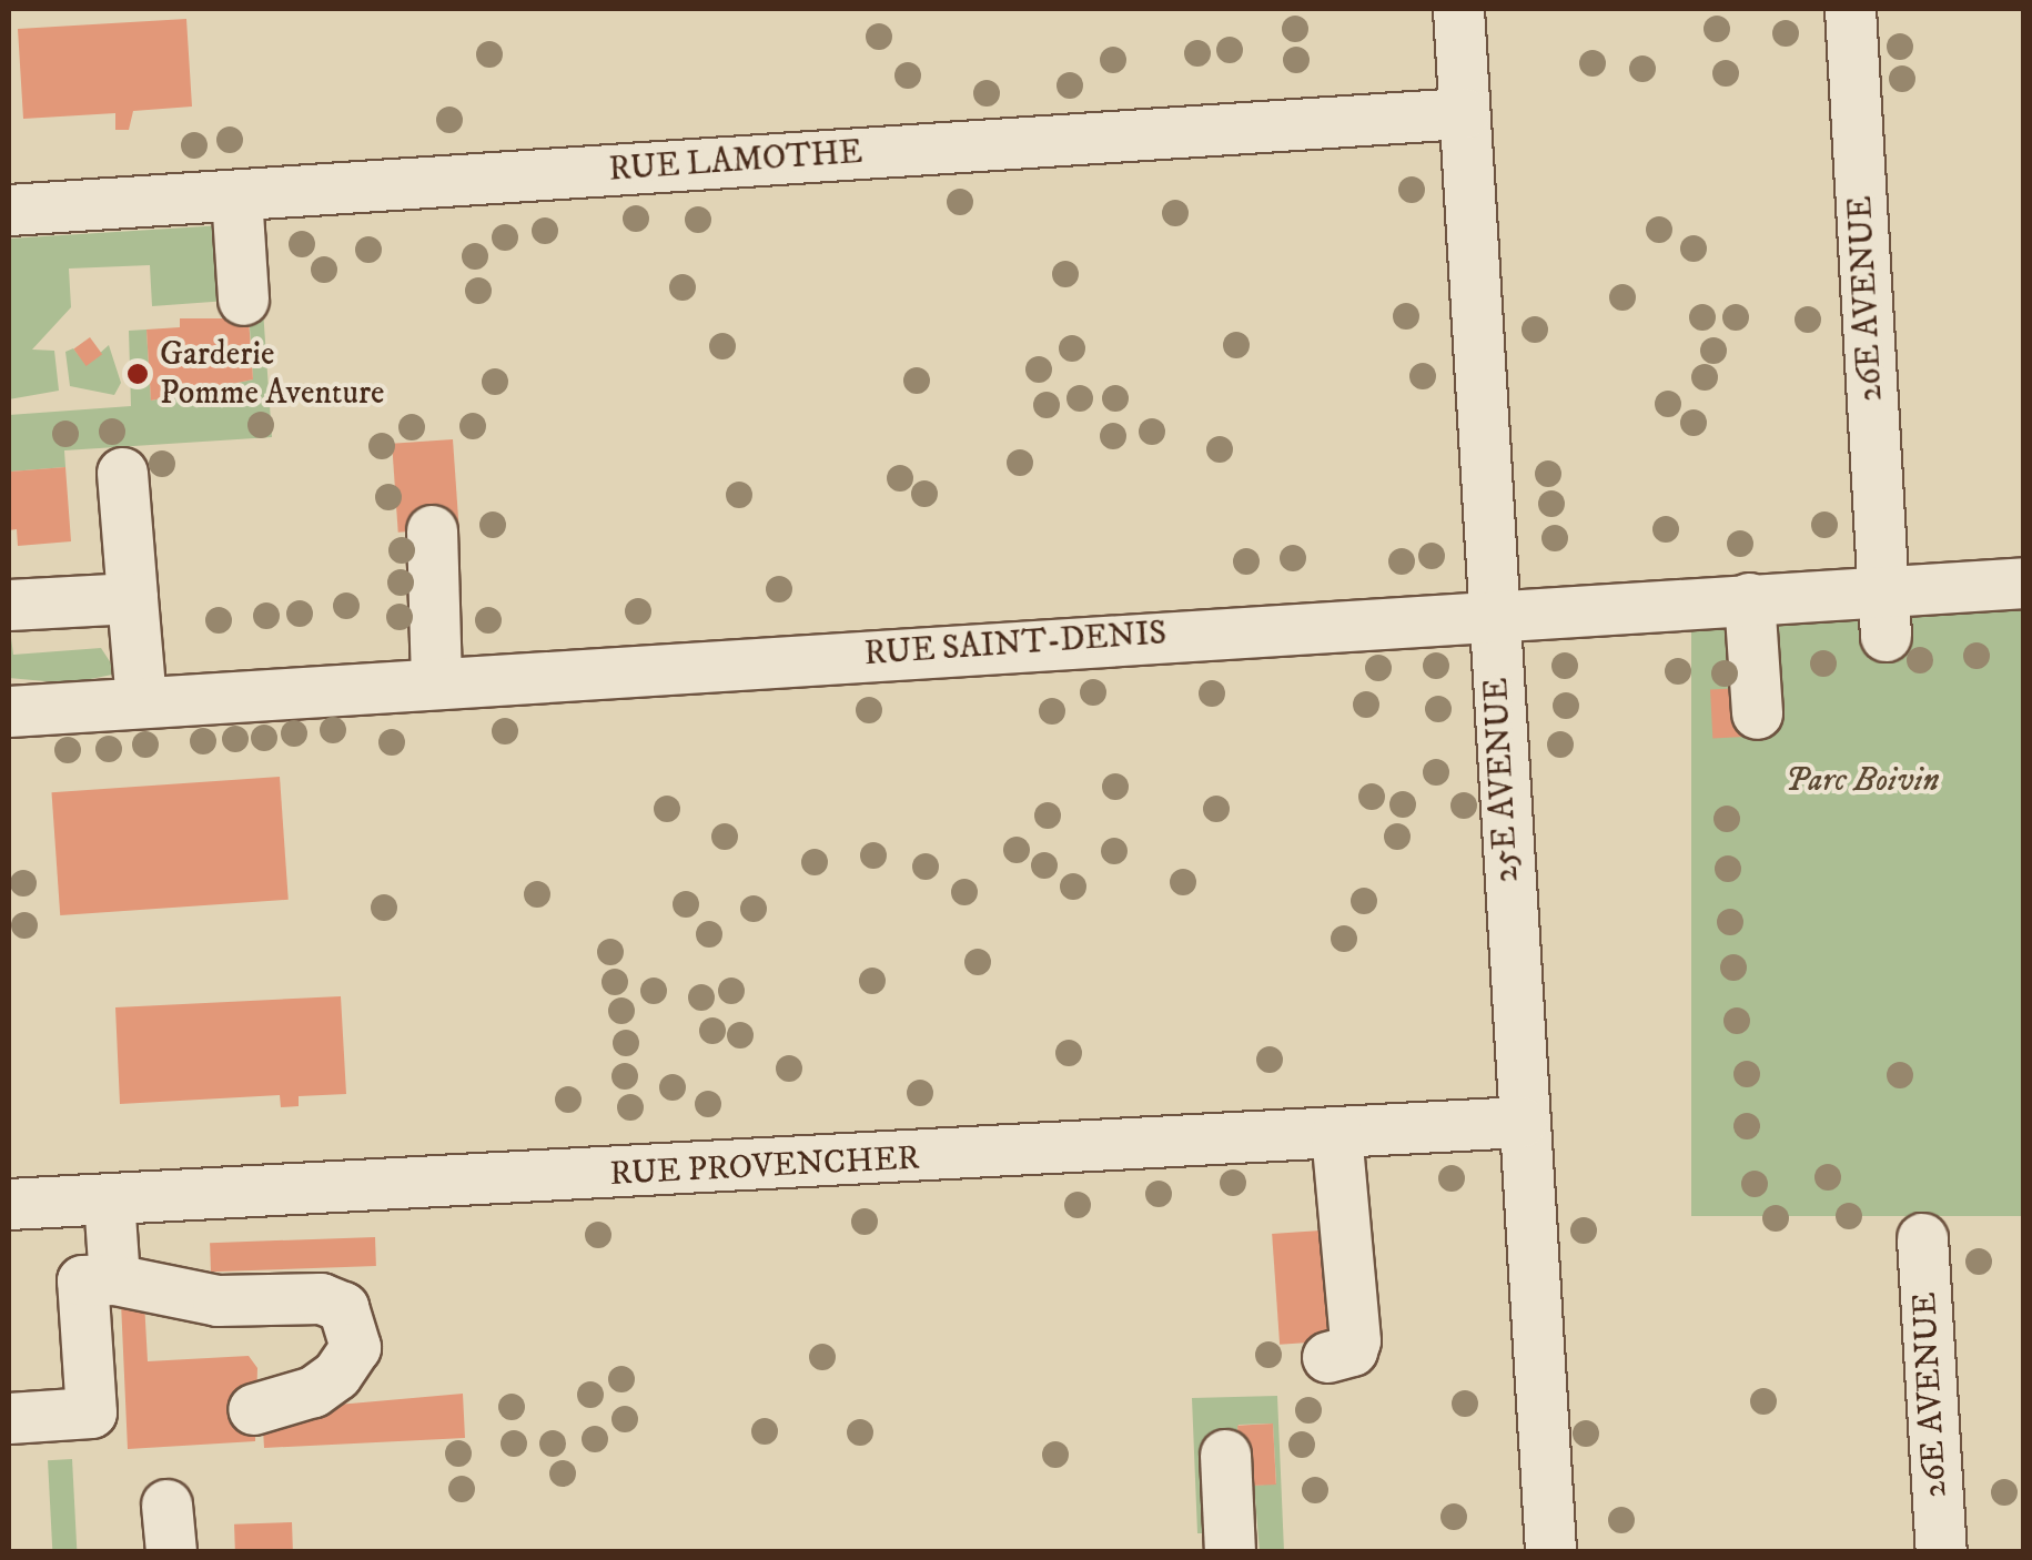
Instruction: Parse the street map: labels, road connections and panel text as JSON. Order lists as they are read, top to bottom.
{
  "streets": {
    "street": [
      "RUE LAMOTHE",
      "26E AVENUE",
      "RUE SAINT-DENIS",
      "25E AVENUE",
      "RUE PROVENCHER"
    ]
  },
  "crossings": [
    ["RUE LAMOTHE", "25E AVENUE"],
    ["26E AVENUE", "RUE SAINT-DENIS"],
    ["RUE SAINT-DENIS", "25E AVENUE"],
    ["25E AVENUE", "RUE PROVENCHER"]
  ],
  "parks": ["Parc Boivin"],
  "places": ["Garderie Pomme Aventure"]
}
